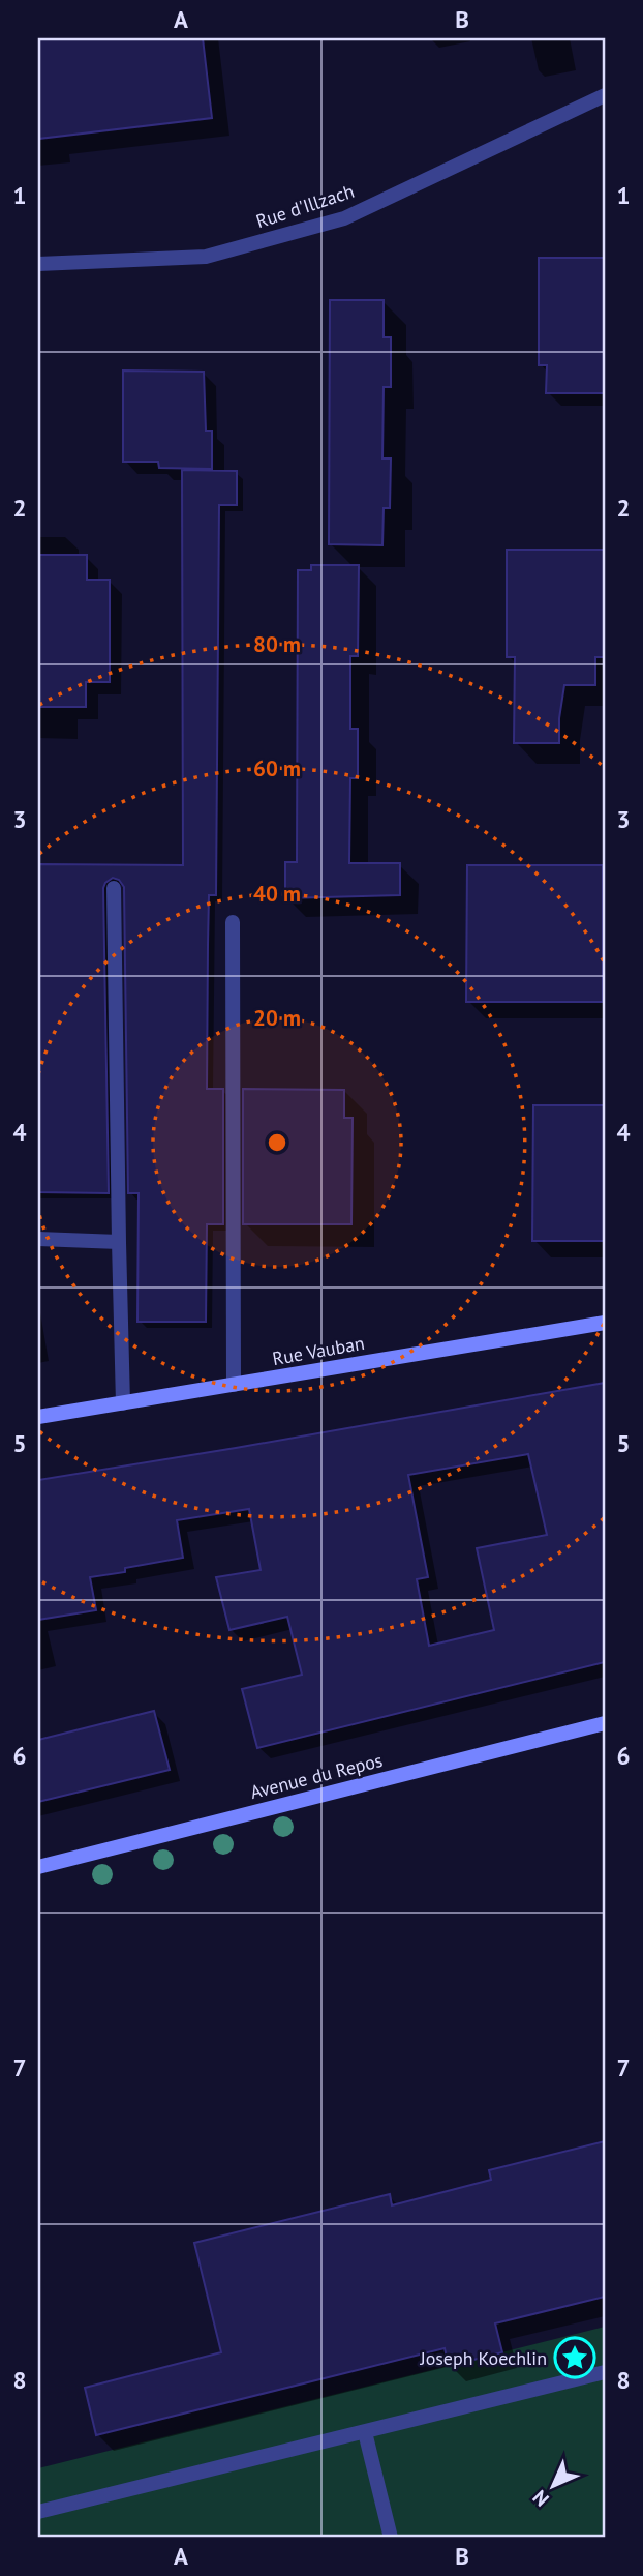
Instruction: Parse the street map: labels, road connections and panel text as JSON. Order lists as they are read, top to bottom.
{
  "streets": {
    "main road": ["Rue Vauban", "Avenue du Repos"],
    "street": ["Rue d'Illzach"]
  },
  "places": {
    "place": ["Joseph Koechlin"]
  },
  "north": "bottom left",
  "grid": {
    "columns": ["A", "B"],
    "rows": [
      "1",
      "2",
      "3",
      "4",
      "5",
      "6",
      "7",
      "8"
    ]
  },
  "rings": [
    "80 m",
    "60 m",
    "40 m",
    "20 m"
  ]
}
